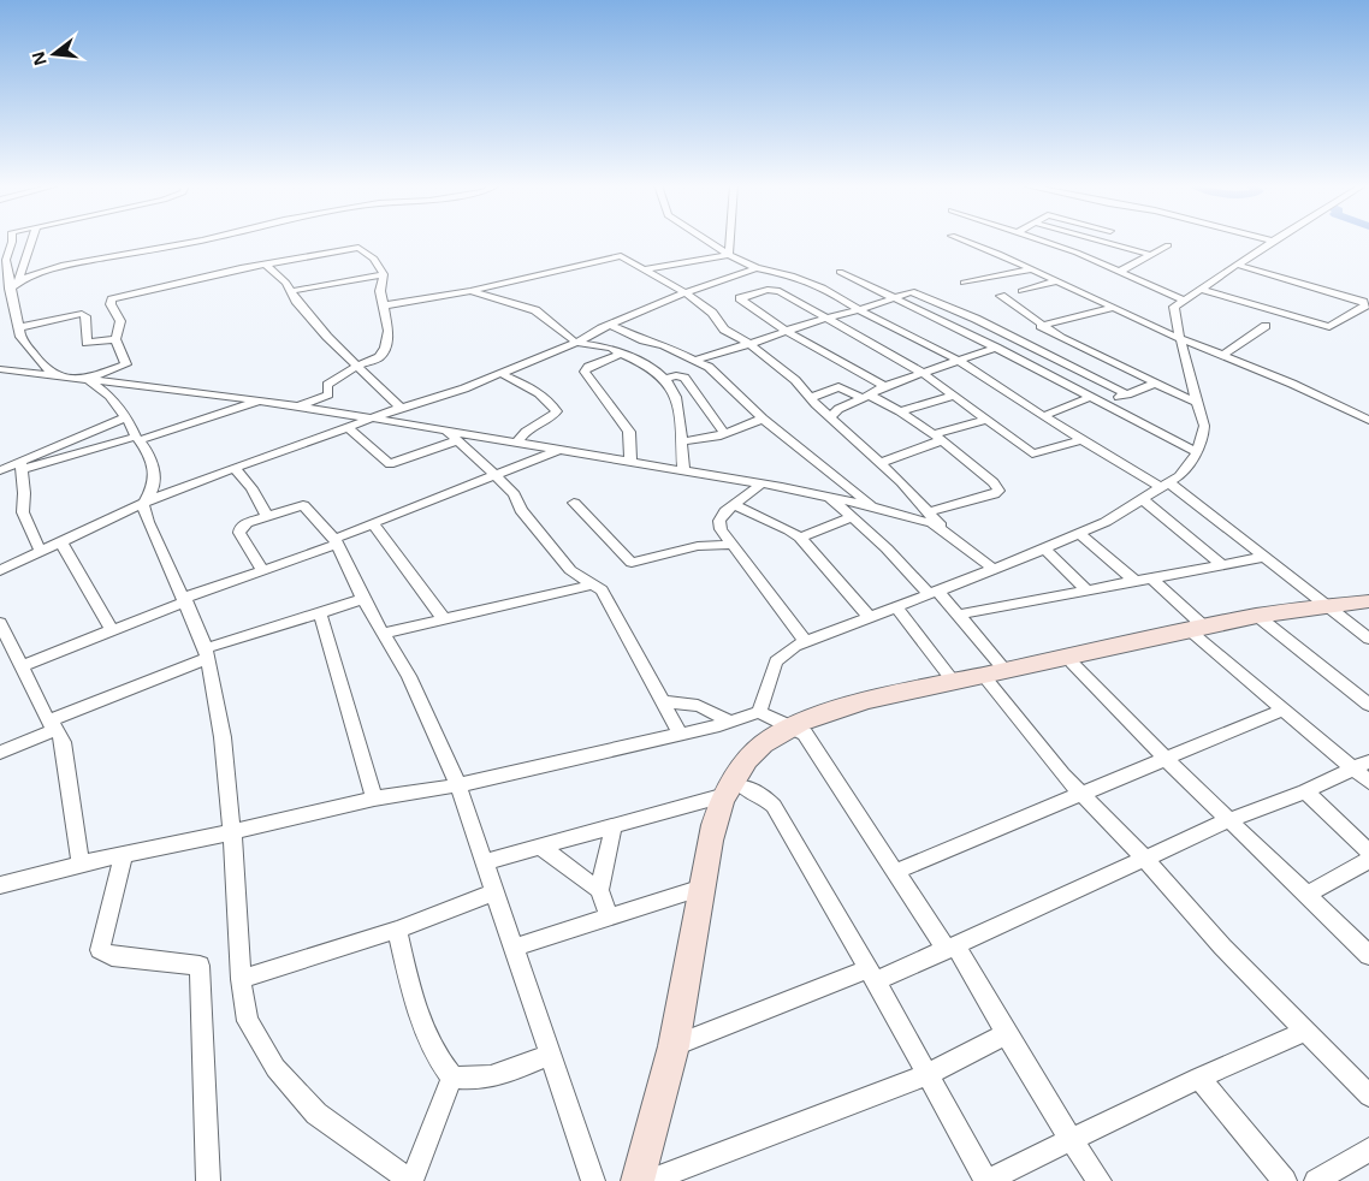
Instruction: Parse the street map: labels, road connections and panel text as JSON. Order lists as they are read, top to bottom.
{
  "north": "left"
}
